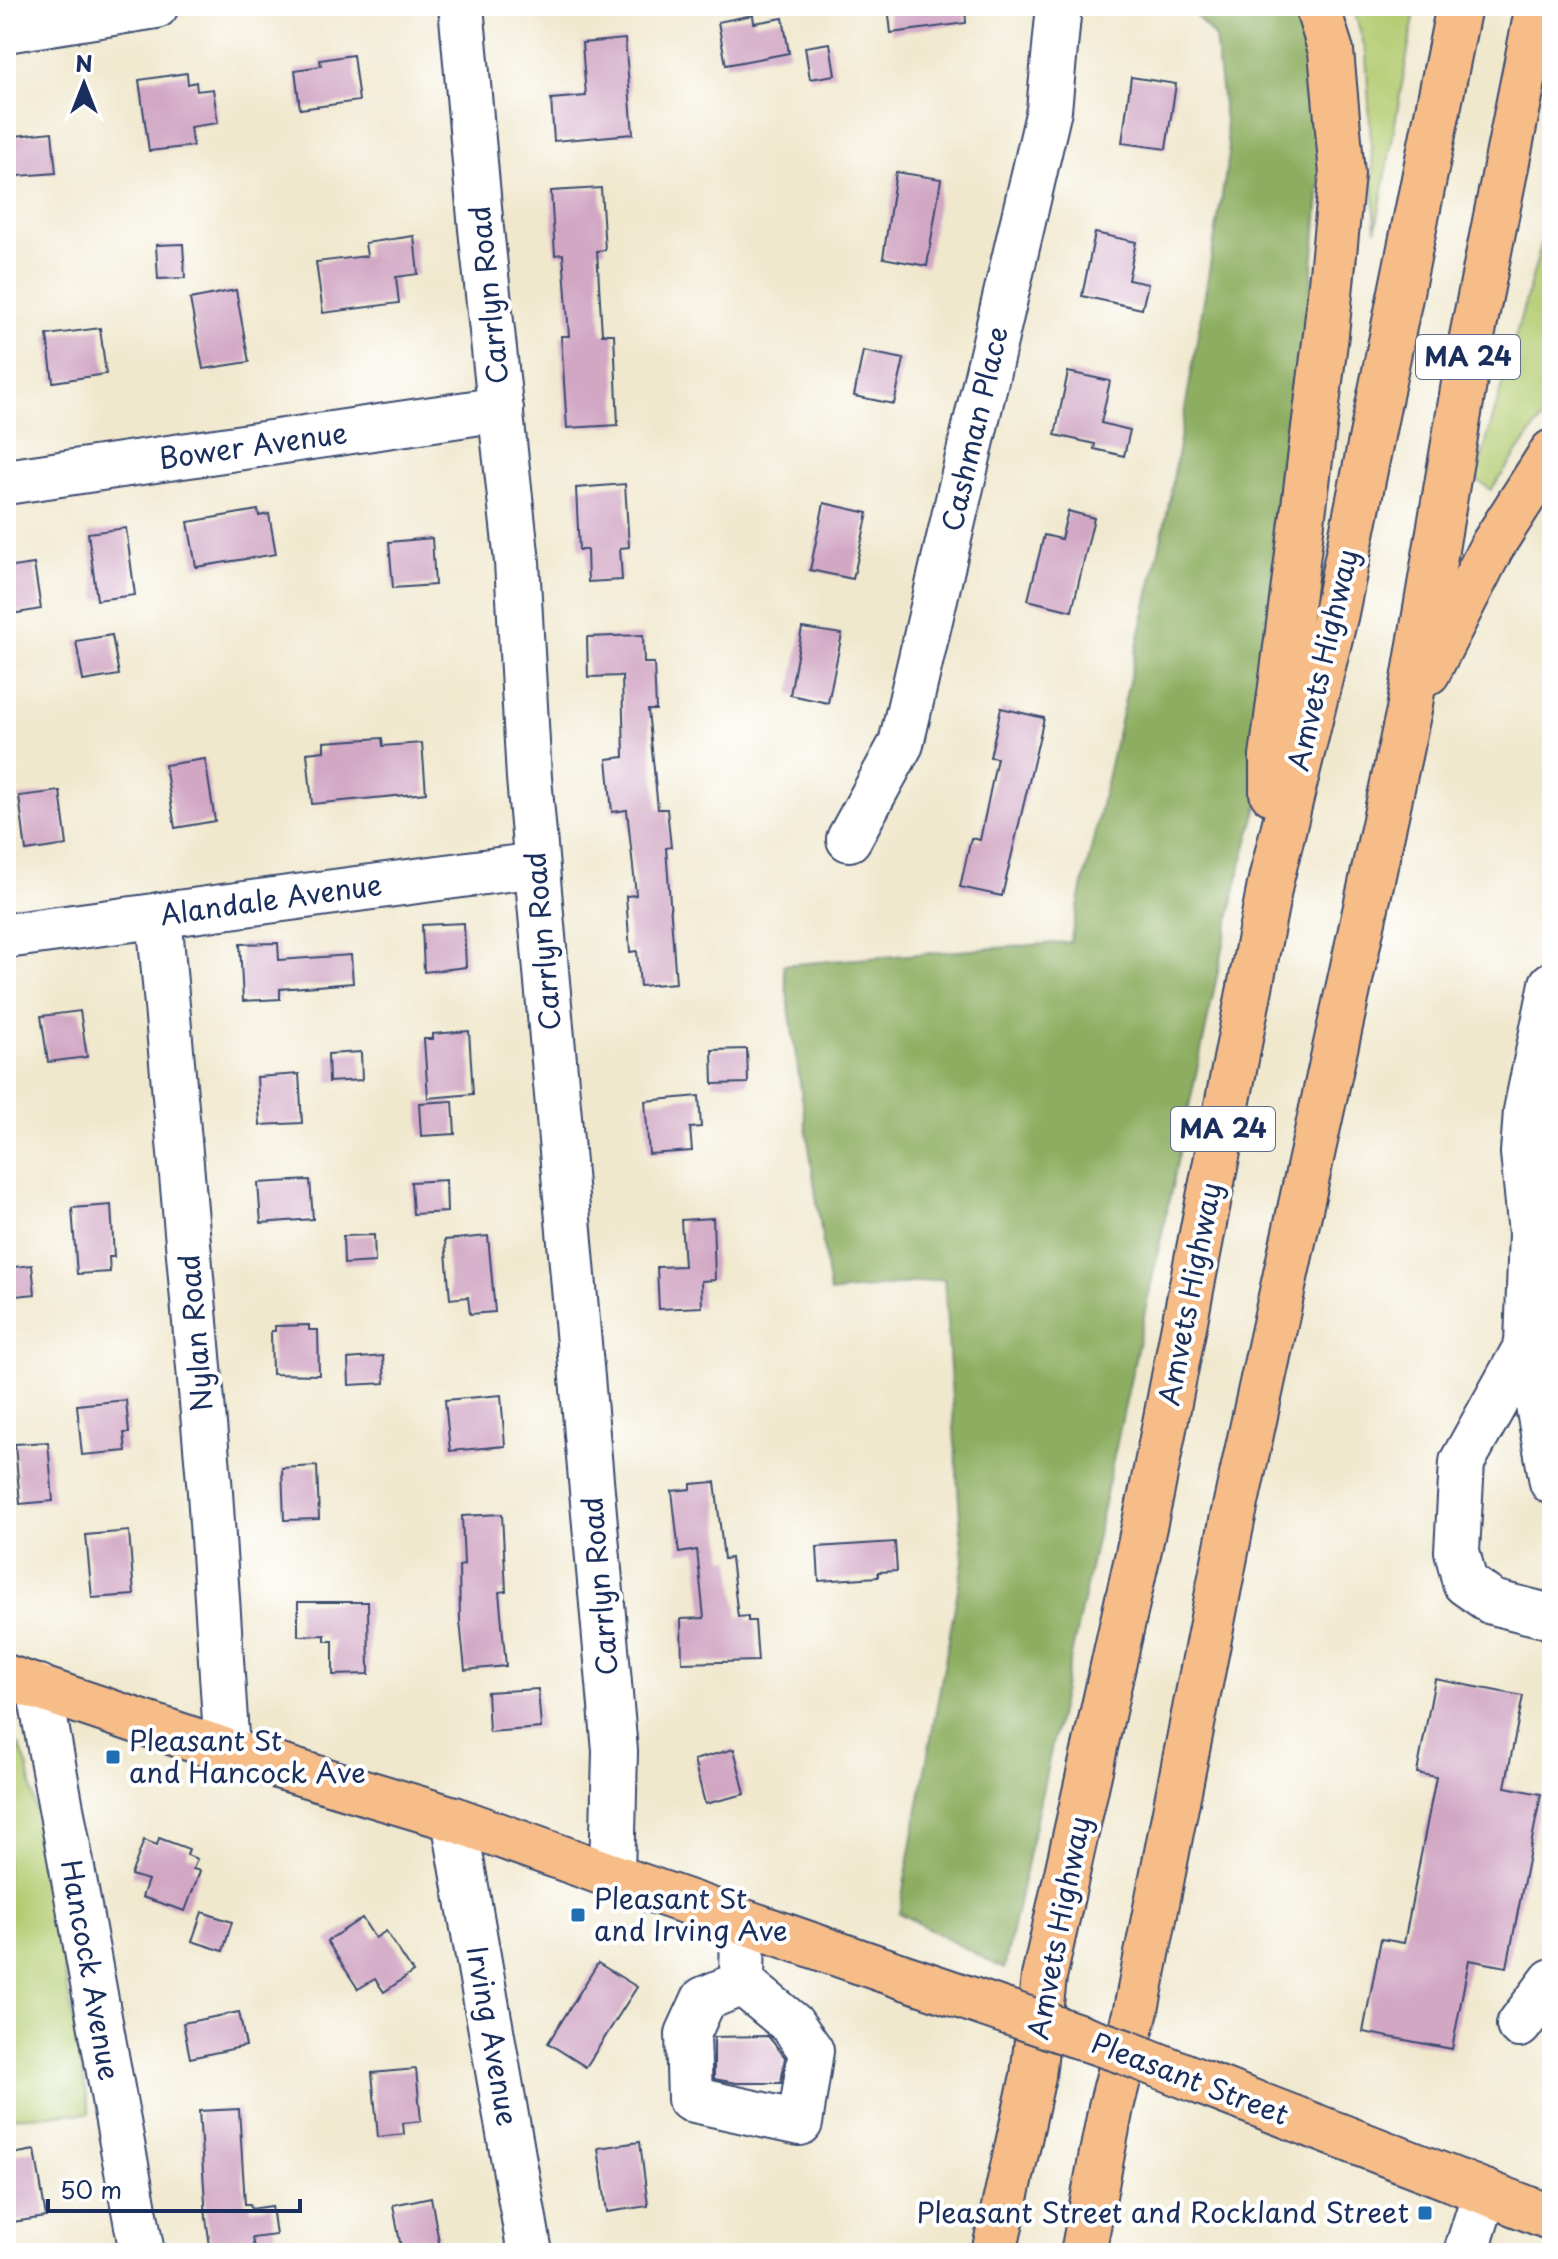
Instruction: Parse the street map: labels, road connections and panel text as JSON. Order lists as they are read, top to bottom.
{
  "streets": {
    "main road": ["MA 24", "Amvets Highway", "Pleasant Street"],
    "street": [
      "Carrlyn Road",
      "Cashman Place",
      "Bower Avenue",
      "Alandale Avenue",
      "Nylan Road",
      "Hancock Avenue",
      "Irving Avenue"
    ]
  },
  "crossings": [
    ["Carrlyn Road", "Bower Avenue"],
    ["Carrlyn Road", "Alandale Avenue"],
    ["Carrlyn Road", "Pleasant Street"],
    ["Alandale Avenue", "Nylan Road"],
    ["Nylan Road", "Pleasant Street"],
    ["Hancock Avenue", "Pleasant Street"],
    ["Irving Avenue", "Pleasant Street"]
  ],
  "places": {
    "transit": ["Pleasant St and Hancock Ave", "Pleasant St and Irving Ave", "Pleasant Street and Rockland Street"]
  },
  "scale_bar": "50 m",
  "north": "top"
}
